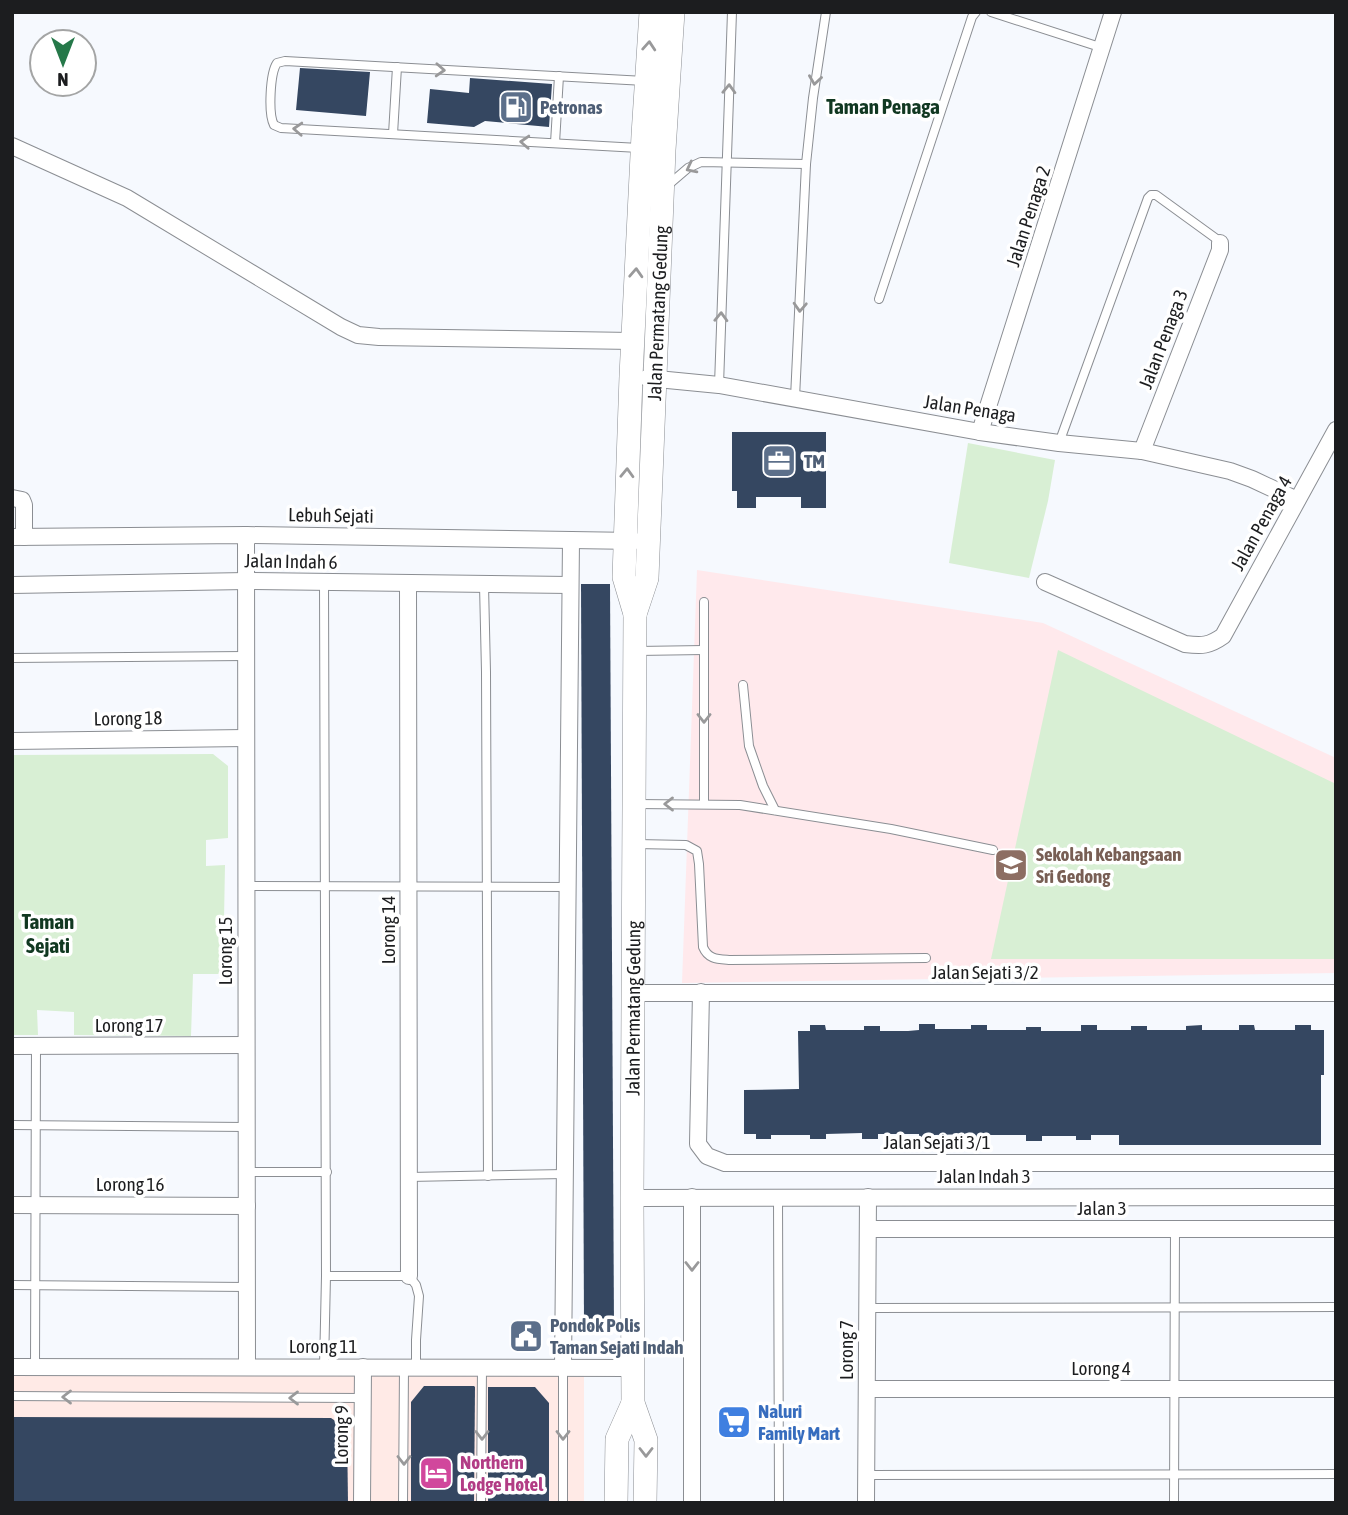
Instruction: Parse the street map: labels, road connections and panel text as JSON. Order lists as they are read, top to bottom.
{
  "streets": {
    "main road": ["Jalan Permatang Gedung"],
    "street": [
      "Jalan Penaga 2",
      "Jalan Penaga 3",
      "Jalan Penaga",
      "Lebuh Sejati",
      "Jalan Penaga 4",
      "Jalan Indah 6",
      "Lorong 18",
      "Lorong 14",
      "Lorong 15",
      "Jalan Sejati 3/2",
      "Lorong 17",
      "Jalan Sejati 3/1",
      "Jalan Indah 3",
      "Lorong 16",
      "Jalan 3",
      "Lorong 11",
      "Lorong 7",
      "Lorong 4",
      "Lorong 9"
    ]
  },
  "crossings": [
    ["Jalan Penaga 2", "Jalan Penaga"],
    ["Jalan Permatang Gedung", "Jalan Penaga"],
    ["Jalan Permatang Gedung", "Lebuh Sejati"],
    ["Jalan Permatang Gedung", "Jalan Sejati 3/2"],
    ["Jalan Permatang Gedung", "Jalan Indah 3"],
    ["Jalan Permatang Gedung", "Lorong 11"],
    ["Jalan Penaga 3", "Jalan Penaga"],
    ["Jalan Penaga", "Jalan Penaga 4"],
    ["Lebuh Sejati", "Lorong 15"],
    ["Jalan Indah 6", "Lorong 14"],
    ["Jalan Indah 6", "Lorong 15"],
    ["Lorong 18", "Lorong 15"],
    ["Lorong 15", "Lorong 17"],
    ["Lorong 15", "Lorong 16"],
    ["Lorong 15", "Lorong 11"],
    ["Jalan Sejati 3/2", "Jalan Sejati 3/1"],
    ["Jalan Indah 3", "Lorong 7"],
    ["Jalan 3", "Lorong 7"],
    ["Lorong 11", "Lorong 9"],
    ["Lorong 7", "Lorong 4"]
  ],
  "districts": ["Taman Penaga", "Taman Sejati"],
  "places": {
    "fuel station": ["Petronas"],
    "office": ["TM"],
    "school or university": ["Sekolah Kebangsaan Sri Gedong"],
    "public building": ["Pondok Polis Taman Sejati Indah"],
    "supermarket": ["Naluri Family Mart"],
    "hotel": ["Northern Lodge Hotel"]
  },
  "north": "bottom"
}
